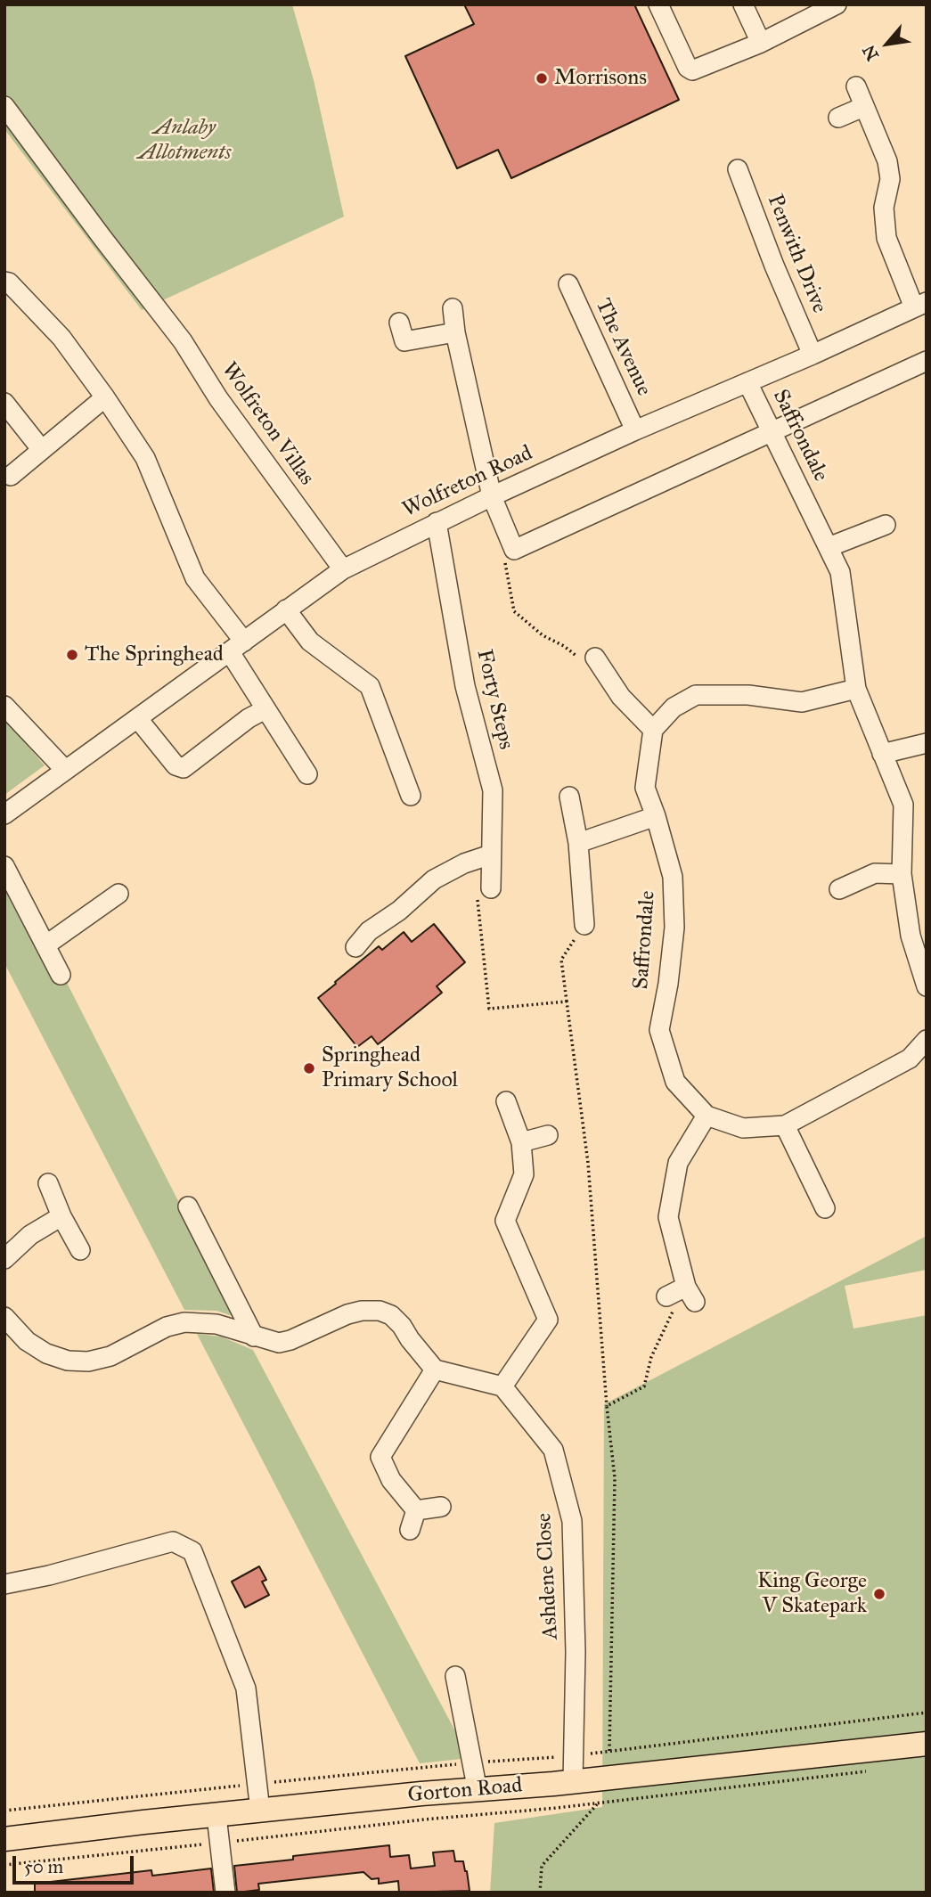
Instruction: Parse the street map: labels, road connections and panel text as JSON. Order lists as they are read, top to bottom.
{
  "streets": {
    "main road": ["Gorton Road"],
    "street": [
      "Penwith Drive",
      "The Avenue",
      "Wolfreton Villas",
      "Saffrondale",
      "Wolfreton Road",
      "Forty Steps",
      "Ashdene Close"
    ]
  },
  "crossings": [
    ["Penwith Drive", "Wolfreton Road"],
    ["The Avenue", "Wolfreton Road"],
    ["Wolfreton Villas", "Wolfreton Road"],
    ["Saffrondale", "Wolfreton Road"],
    ["Wolfreton Road", "Forty Steps"],
    ["Ashdene Close", "Gorton Road"]
  ],
  "parks": ["Anlaby Allotments"],
  "places": [
    "Morrisons",
    "The Springhead",
    "Springhead Primary School",
    "King George V Skatepark"
  ],
  "scale_bar": "50 m",
  "north": "bottom left"
}
